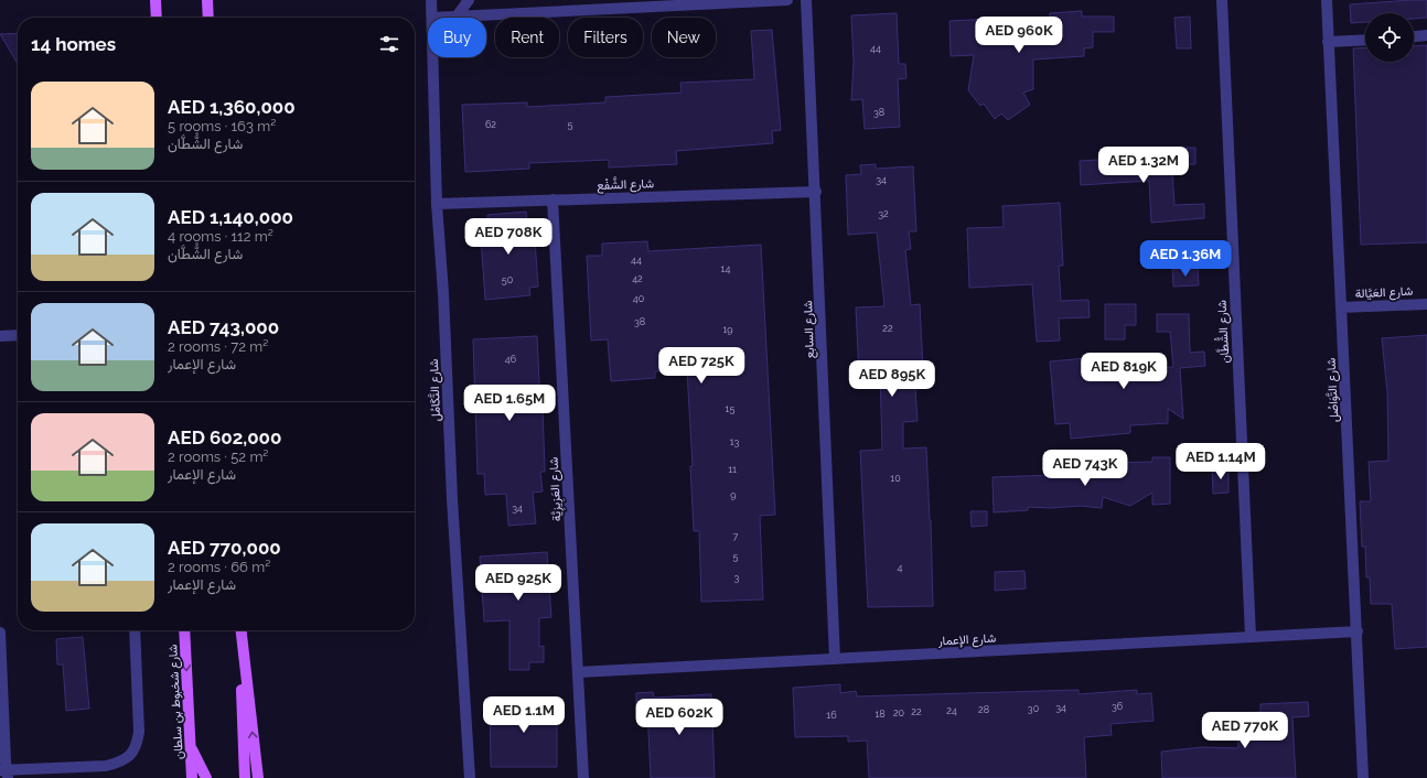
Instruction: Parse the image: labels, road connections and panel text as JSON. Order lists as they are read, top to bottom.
{
  "streets": {
    "main road": ["شارع شخبوط بن سلطان"],
    "street": [
      "شارع الشَّفْع",
      "شارع العَيَّالة",
      "شارع السابع",
      "شارع الشُّطَّان",
      "شارع التَّكَامُل",
      "شارع التَّوَاصُل",
      "شارع العَزِيزِيَّة",
      "شارع الإعمار"
    ]
  },
  "crossings": [
    ["شارع الشَّفْع", "شارع السابع"],
    ["شارع الشَّفْع", "شارع التَّكَامُل"],
    ["شارع الشَّفْع", "شارع العَزِيزِيَّة"],
    ["شارع العَيَّالة", "شارع التَّوَاصُل"],
    ["شارع السابع", "شارع الإعمار"],
    ["شارع الشُّطَّان", "شارع الإعمار"],
    ["شارع التَّوَاصُل", "شارع الإعمار"],
    ["شارع العَزِيزِيَّة", "شارع الإعمار"]
  ],
  "house_numbers": [
    "44",
    "38",
    "62",
    "5",
    "34",
    "32",
    "44",
    "14",
    "42",
    "50",
    "40",
    "38",
    "22",
    "19",
    "46",
    "15",
    "13",
    "11",
    "10",
    "9",
    "34",
    "7",
    "5",
    "4",
    "3",
    "36",
    "34",
    "30",
    "28",
    "24",
    "22",
    "20",
    "18",
    "16"
  ],
  "page": {
    "price": [
      "AED 960K",
      "AED 1.32M",
      "AED 708K",
      "AED 1.36M",
      "AED 725K",
      "AED 819K",
      "AED 895K",
      "AED 1.65M",
      "AED 1.14M",
      "AED 743K",
      "AED 925K",
      "AED 1.1M",
      "AED 602K",
      "AED 770K"
    ],
    "chip": [
      "Buy",
      "Rent",
      "Filters",
      "New"
    ],
    "heading": "14 homes",
    "list": [
      {
        "name": "AED 1,360,000",
        "note": "5 rooms · 163 m² · شارع الشُّطَّان"
      },
      {
        "name": "AED 1,140,000",
        "note": "4 rooms · 112 m² · شارع الشُّطَّان"
      },
      {
        "name": "AED 743,000",
        "note": "2 rooms · 72 m² · شارع الإعمار"
      },
      {
        "name": "AED 602,000",
        "note": "2 rooms · 52 m² · شارع الإعمار"
      },
      {
        "name": "AED 770,000",
        "note": "2 rooms · 66 m² · شارع الإعمار"
      }
    ]
  }
}
